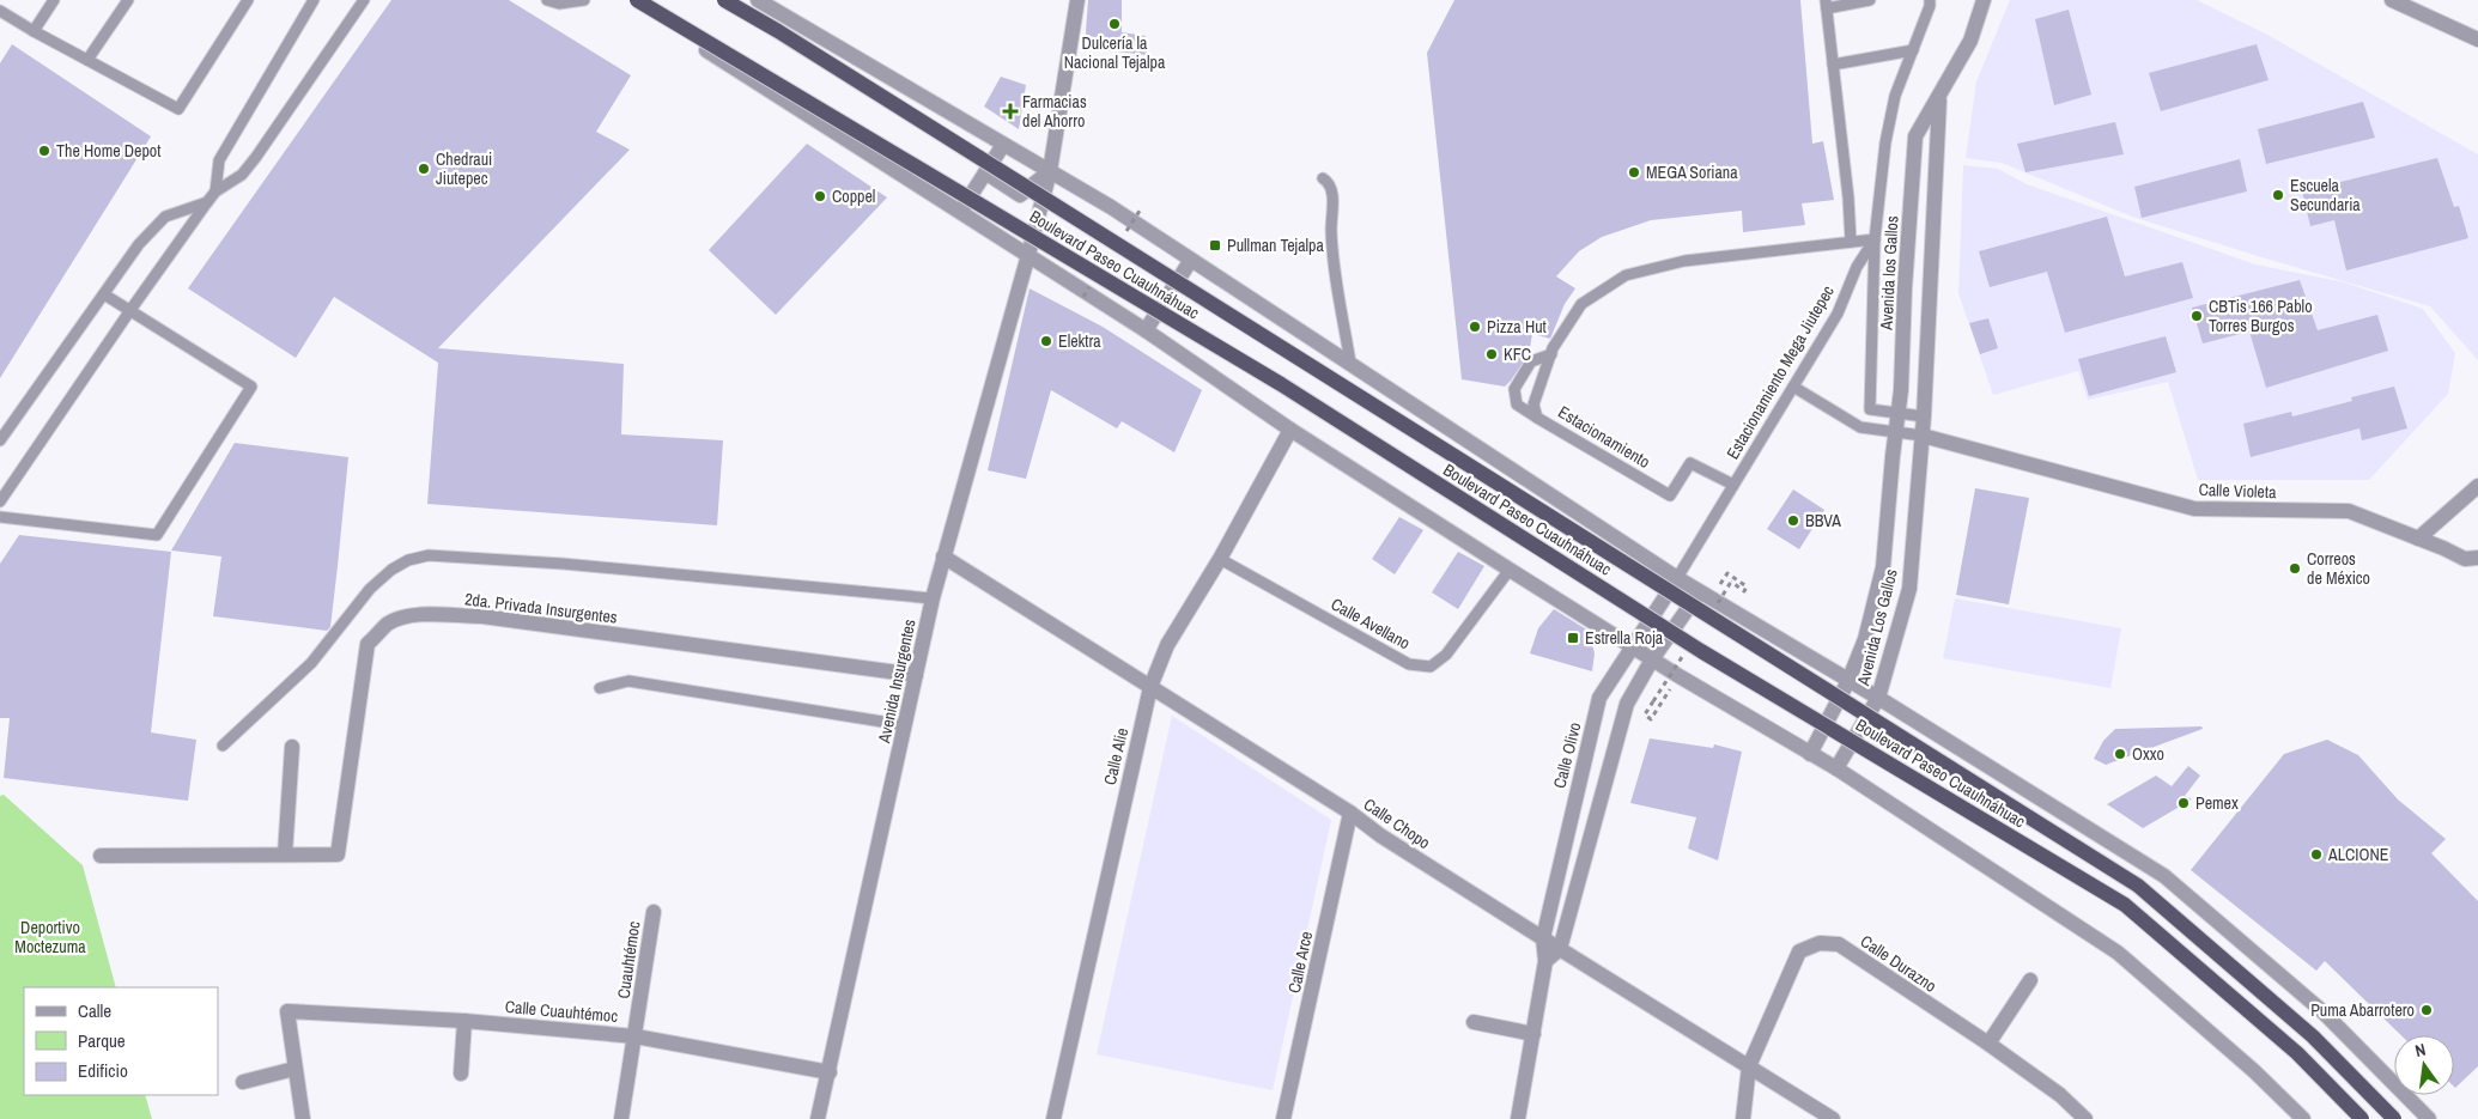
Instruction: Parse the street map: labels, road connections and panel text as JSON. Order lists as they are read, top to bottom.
{
  "streets": {
    "main road": ["Boulevard Paseo Cuauhnáhuac"],
    "street": [
      "Avenida los Gallos",
      "Calle Violeta",
      "2da. Privada Insurgentes",
      "Avenida Los Gallos",
      "Avenida Insurgentes",
      "Calle Olivo",
      "Calle Alie",
      "Calle Chopo",
      "Cuauhtémoc",
      "Calle Arce",
      "Calle Durazno",
      "Calle Cuauhtémoc"
    ],
    "lane": ["Estacionamiento Mega Jiutepec", "Estacionamiento", "Calle Avellano"]
  },
  "crossings": [
    ["Boulevard Paseo Cuauhnáhuac", "Estacionamiento Mega Jiutepec"],
    ["Boulevard Paseo Cuauhnáhuac", "Avenida Los Gallos"],
    ["Boulevard Paseo Cuauhnáhuac", "Avenida Insurgentes"],
    ["Boulevard Paseo Cuauhnáhuac", "Calle Olivo"],
    ["Avenida los Gallos", "Calle Violeta"],
    ["Avenida los Gallos", "Avenida Los Gallos"],
    ["Estacionamiento Mega Jiutepec", "Estacionamiento"],
    ["Estacionamiento Mega Jiutepec", "Calle Olivo"],
    ["Calle Violeta", "Avenida Los Gallos"],
    ["2da. Privada Insurgentes", "Avenida Insurgentes"],
    ["Calle Avellano", "Calle Alie"],
    ["Avenida Insurgentes", "Calle Chopo"],
    ["Avenida Insurgentes", "Calle Cuauhtémoc"],
    ["Calle Olivo", "Calle Chopo"],
    ["Calle Alie", "Calle Chopo"],
    ["Calle Chopo", "Calle Arce"],
    ["Calle Chopo", "Calle Durazno"],
    ["Cuauhtémoc", "Calle Cuauhtémoc"]
  ],
  "parks": ["Deportivo Moctezuma"],
  "places": {
    "other": [
      "Dulcería la Nacional Tejalpa",
      "The Home Depot",
      "Chedraui Jiutepec",
      "MEGA Soriana",
      "Escuela Secundaria",
      "Coppel",
      "CBTis 166 Pablo Torres Burgos",
      "Pizza Hut",
      "Elektra",
      "KFC",
      "BBVA",
      "Correos de México",
      "Oxxo",
      "Pemex",
      "ALCIONE",
      "Puma Abarrotero"
    ],
    "health": ["Farmacias del Ahorro"],
    "transit": ["Pullman Tejalpa", "Estrella Roja"]
  },
  "legend": ["Calle", "Parque", "Edificio"],
  "north": "top"
}
